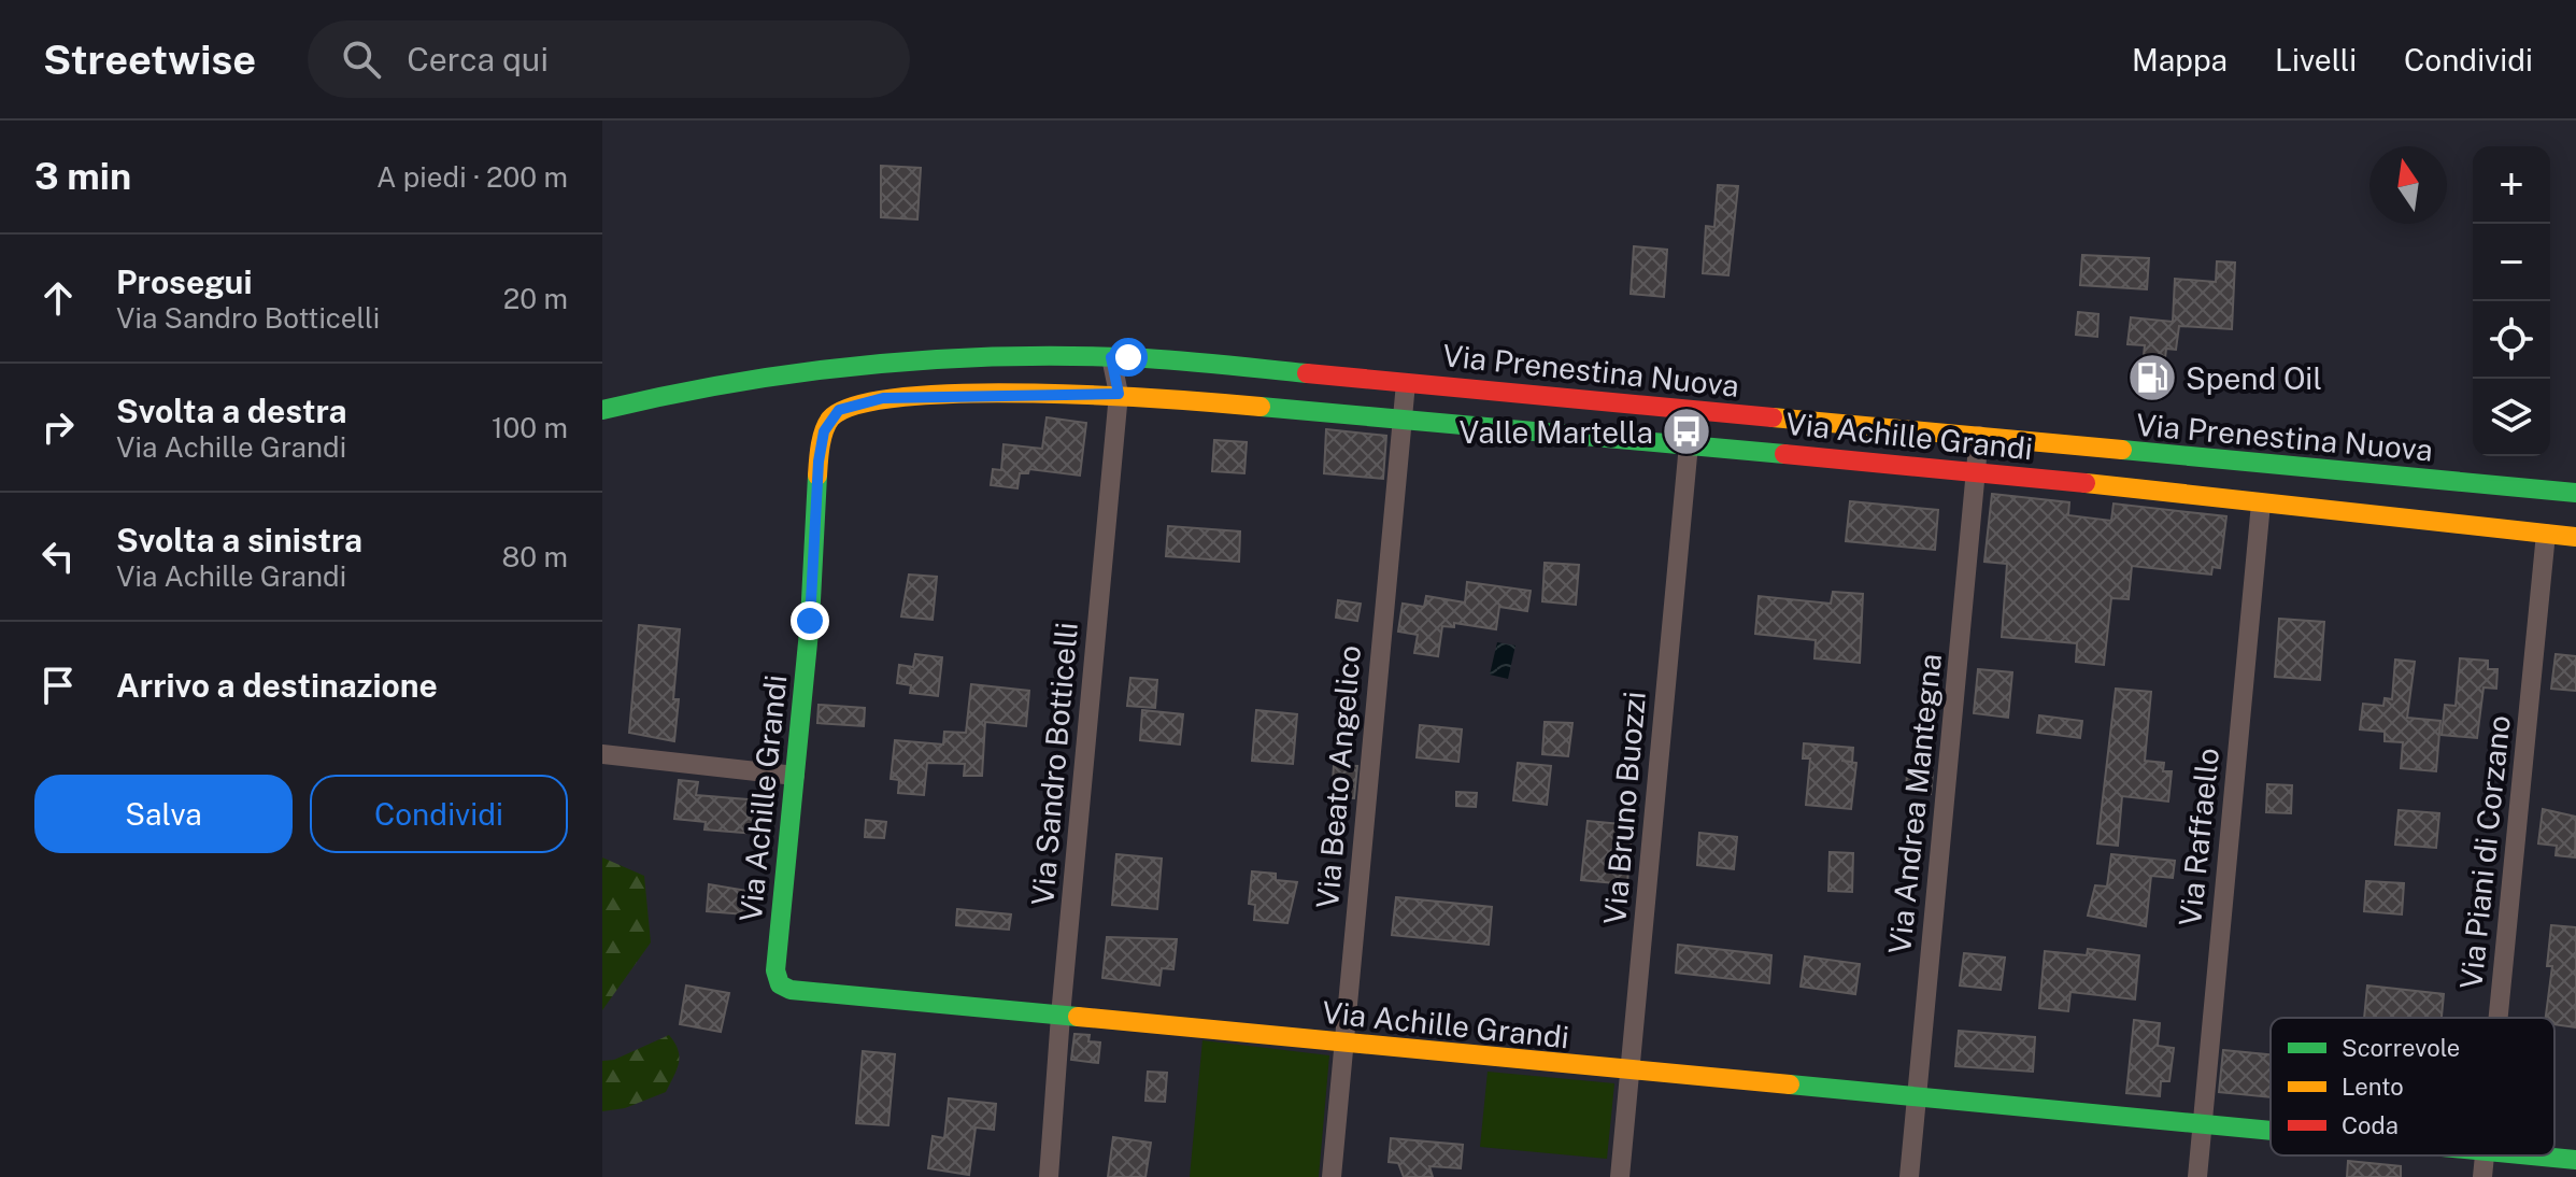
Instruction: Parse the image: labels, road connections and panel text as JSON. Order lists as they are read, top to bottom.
{
  "streets": {
    "street": [
      "Via Prenestina Nuova",
      "Via Achille Grandi",
      "Via Sandro Botticelli",
      "Via Beato Angelico",
      "Via Andrea Mantegna",
      "Via Bruno Buozzi",
      "Via Raffaello",
      "Via Piani di Corzano"
    ]
  },
  "crossings": [
    ["Via Prenestina Nuova", "Via Sandro Botticelli"],
    ["Via Prenestina Nuova", "Via Beato Angelico"],
    ["Via Prenestina Nuova", "Via Andrea Mantegna"],
    ["Via Achille Grandi", "Via Sandro Botticelli"],
    ["Via Achille Grandi", "Via Beato Angelico"],
    ["Via Achille Grandi", "Via Andrea Mantegna"],
    ["Via Achille Grandi", "Via Bruno Buozzi"],
    ["Via Achille Grandi", "Via Raffaello"],
    ["Via Achille Grandi", "Via Piani di Corzano"]
  ],
  "places": {
    "fuel station": ["Spend Oil"],
    "bus stop": ["Valle Martella"]
  },
  "legend": ["Scorrevole", "Lento", "Coda"],
  "north": "top",
  "page": {
    "header": "Streetwise",
    "search": "Cerca qui",
    "nav": ["Mappa", "Livelli", "Condividi"],
    "heading": ["3 min", "A piedi · 200 m"],
    "map_buttons": ["+", "−"],
    "list": [
      ["Prosegui", "Via Sandro Botticelli", "20 m"],
      ["Svolta a destra", "Via Achille Grandi", "100 m"],
      ["Svolta a sinistra", "Via Achille Grandi", "80 m"],
      "Arrivo a destinazione"
    ],
    "buttons": ["Salva", "Condividi"]
  }
}
